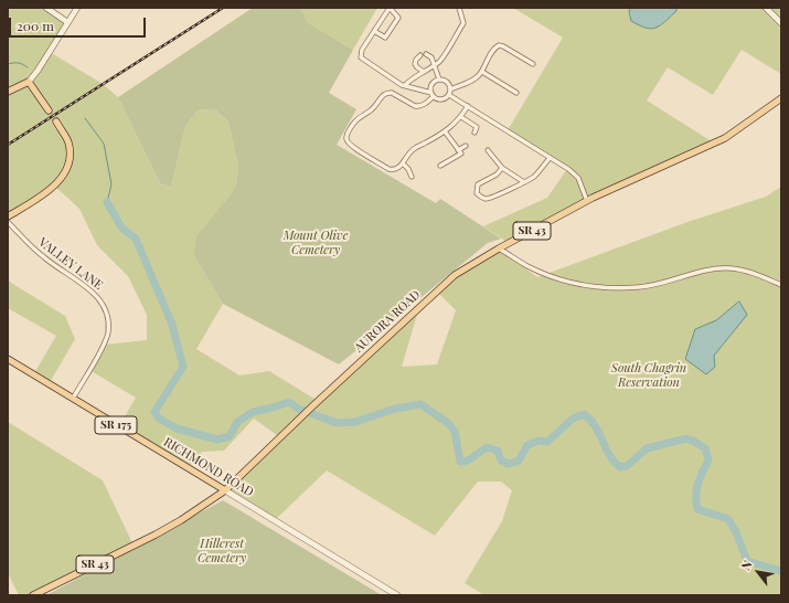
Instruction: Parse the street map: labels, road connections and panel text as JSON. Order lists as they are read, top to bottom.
{
  "streets": {
    "main road": [
      "SR 43",
      "AURORA ROAD",
      "SR 175",
      "RICHMOND ROAD"
    ],
    "street": ["VALLEY LANE"]
  },
  "crossings": [
    ["VALLEY LANE", "RICHMOND ROAD"],
    ["AURORA ROAD", "RICHMOND ROAD"]
  ],
  "parks": ["Mount Olive Cemetery", "South Chagrin Reservation", "Hillcrest Cemetery"],
  "scale_bar": "200 m",
  "north": "top left"
}
